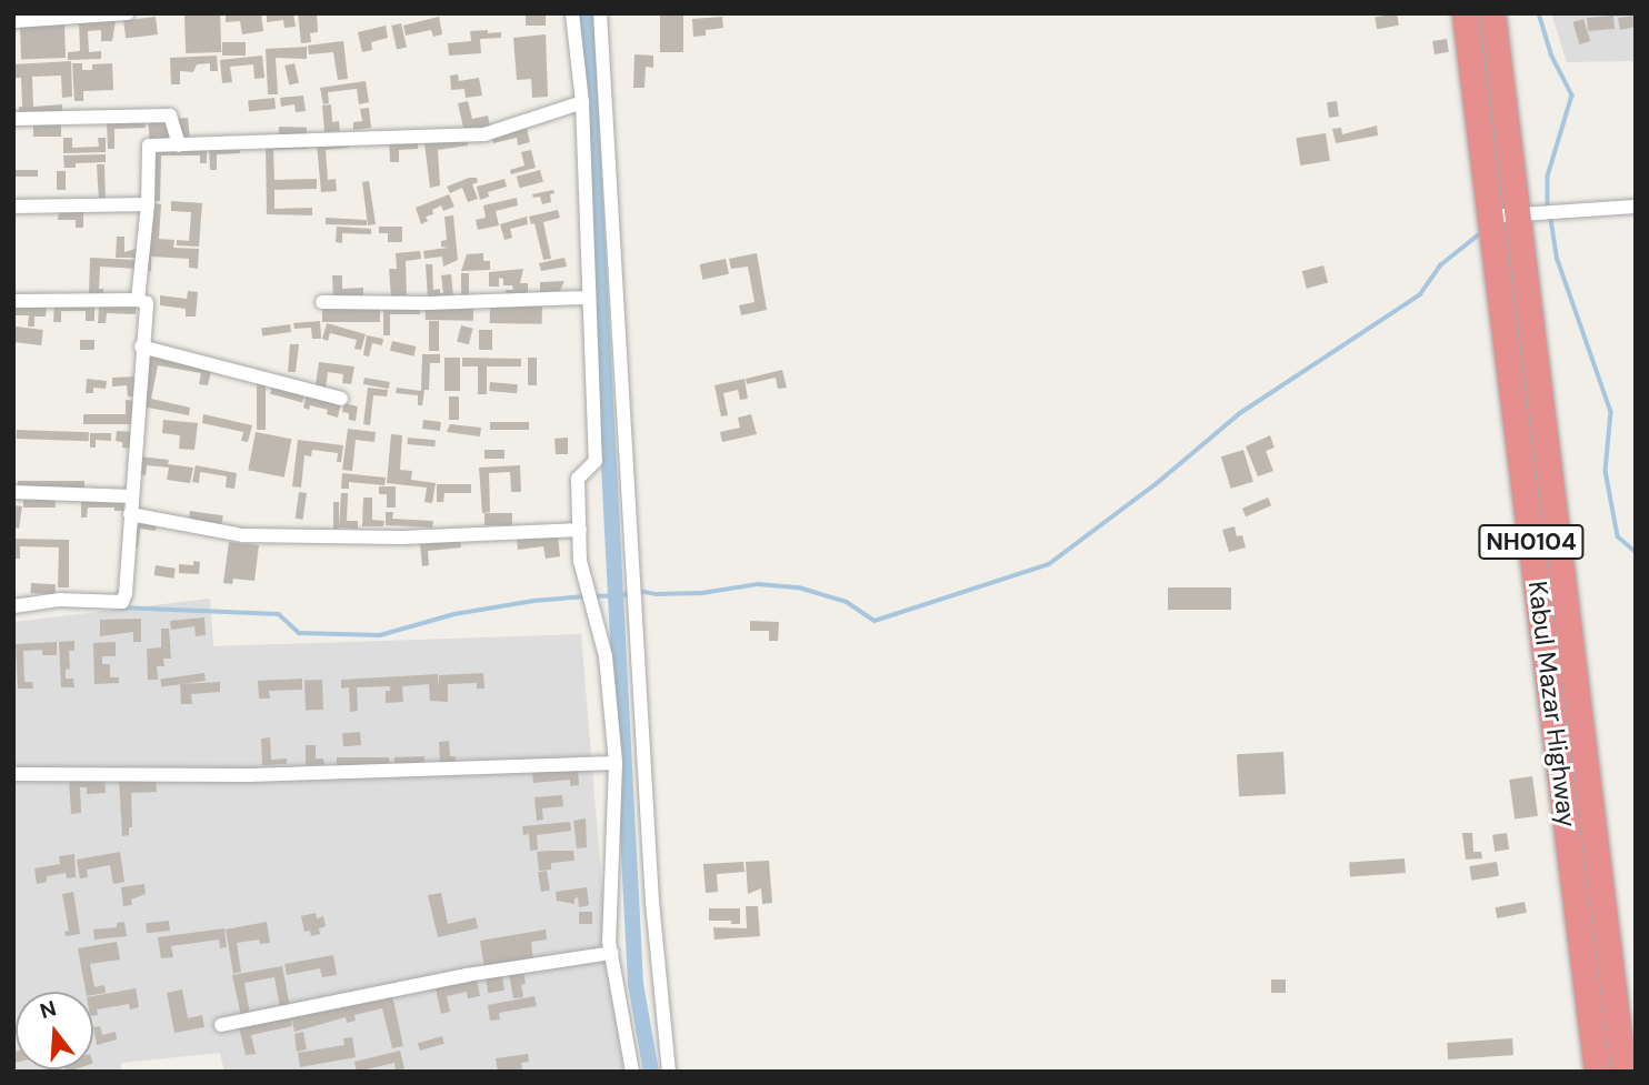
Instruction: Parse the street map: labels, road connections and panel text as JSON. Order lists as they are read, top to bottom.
{
  "streets": {
    "highway": ["NH0104", "Kabul Mazar Highway"]
  },
  "north": "top"
}
